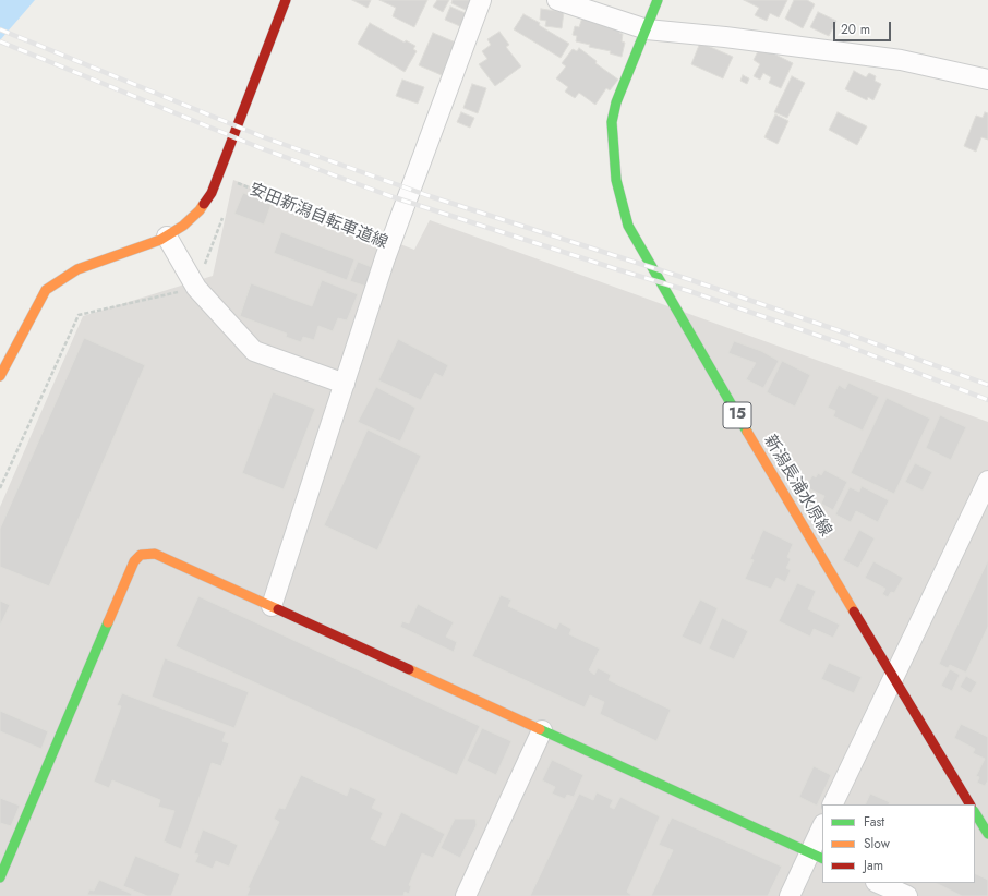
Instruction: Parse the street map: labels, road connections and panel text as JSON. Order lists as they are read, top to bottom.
{
  "streets": {
    "street": ["15", "新潟長浦水原線"],
    "path": ["安田新潟自転車道線"]
  },
  "legend": ["Fast", "Slow", "Jam"],
  "scale_bar": "20 m"
}
